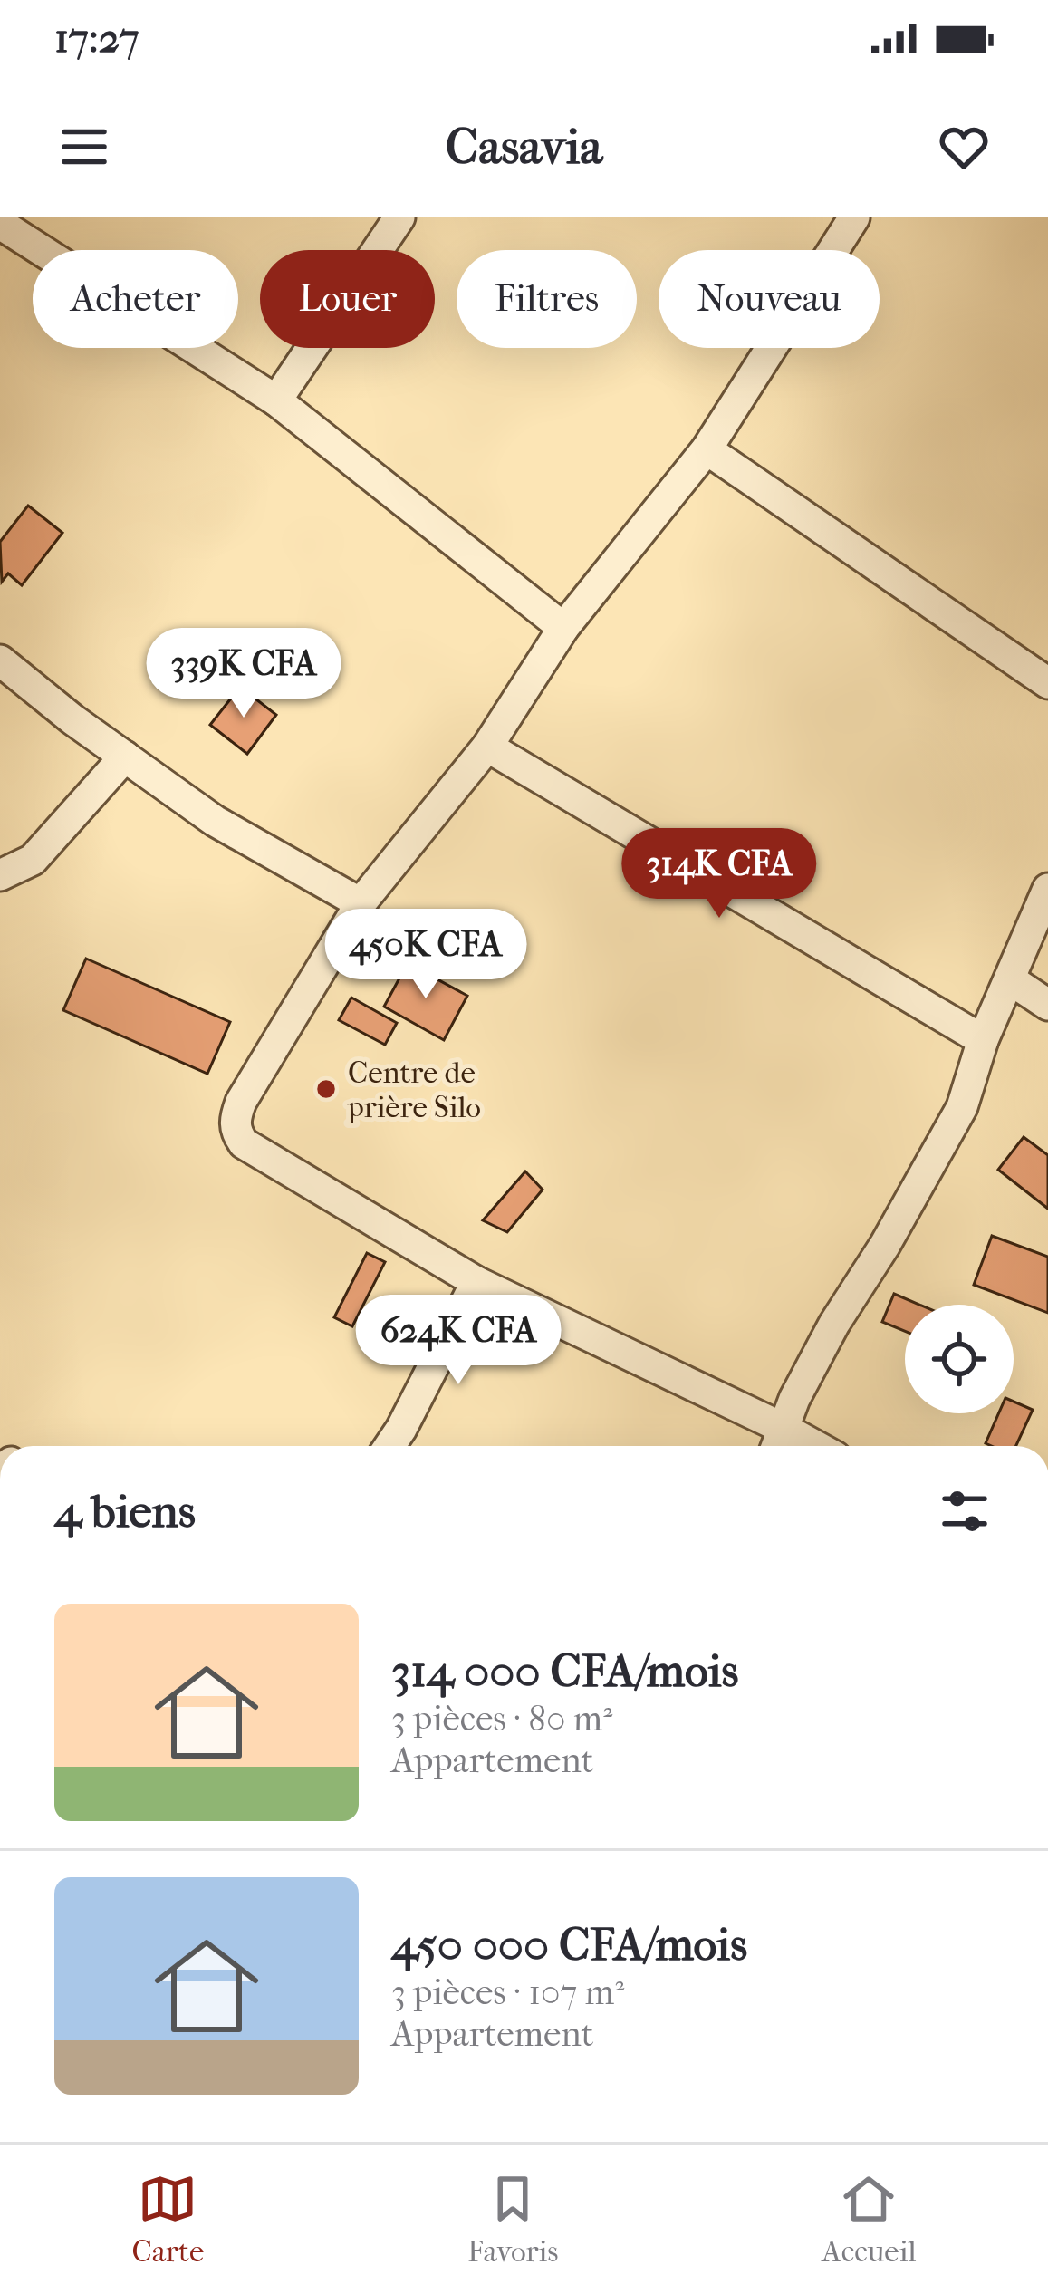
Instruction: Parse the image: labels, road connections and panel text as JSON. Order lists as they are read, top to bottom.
{
  "places": ["Centre de prière Silo"],
  "page": {
    "status": "17:27",
    "header": "Casavia",
    "chip": [
      "Acheter",
      "Louer",
      "Filtres",
      "Nouveau"
    ],
    "price": [
      "339K CFA",
      "314K CFA",
      "450K CFA",
      "624K CFA"
    ],
    "heading": "4 biens",
    "list": [
      {
        "name": "314 000 CFA/mois",
        "note": "3 pièces · 80 m² · Appartement"
      },
      {
        "name": "450 000 CFA/mois",
        "note": "3 pièces · 107 m² · Appartement"
      }
    ],
    "tabs": ["Carte", "Favoris", "Accueil"]
  }
}
